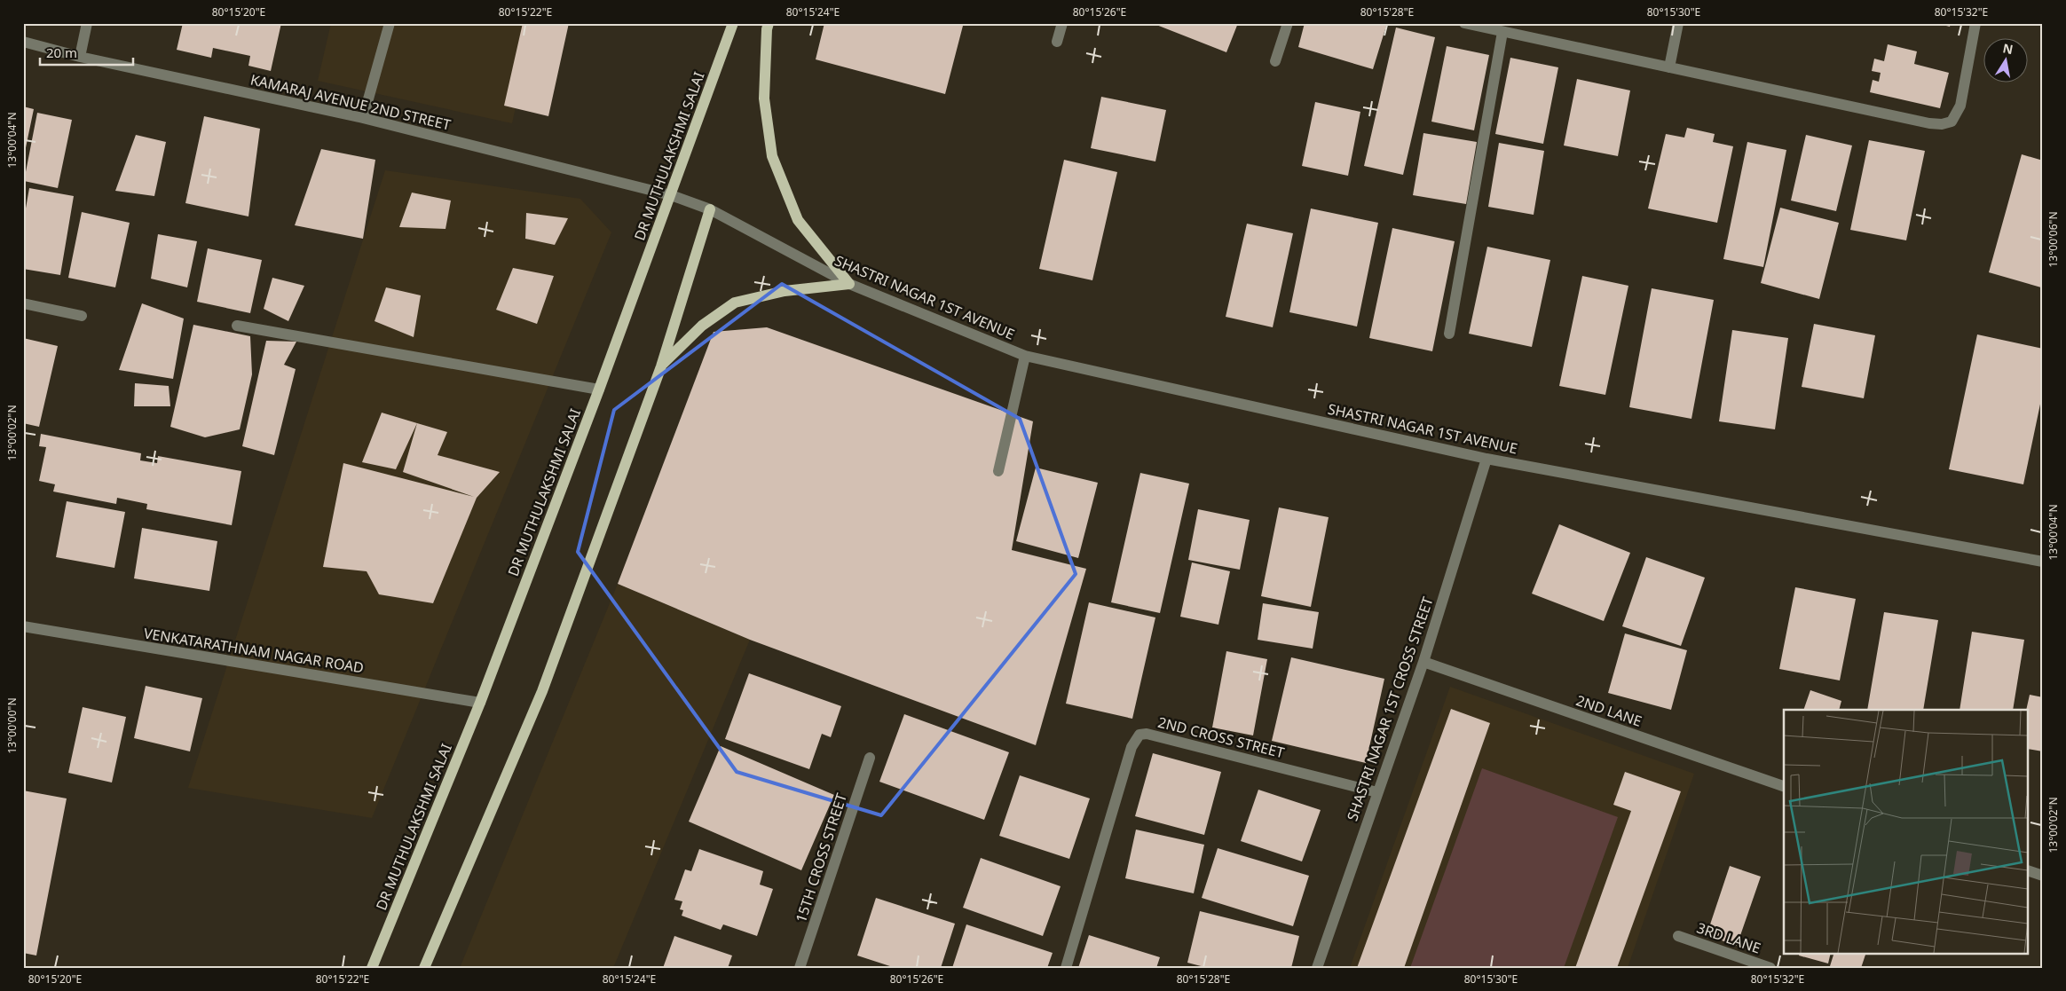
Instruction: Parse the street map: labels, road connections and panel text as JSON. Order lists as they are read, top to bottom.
{
  "streets": {
    "main road": ["DR MUTHULAKSHMI SALAI"],
    "street": [
      "KAMARAJ AVENUE 2ND STREET",
      "SHASTRI NAGAR 1ST AVENUE",
      "VENKATARATHNAM NAGAR ROAD",
      "SHASTRI NAGAR 1ST CROSS STREET",
      "2ND LANE",
      "2ND CROSS STREET",
      "15TH CROSS STREET",
      "3RD LANE"
    ]
  },
  "crossings": [
    ["KAMARAJ AVENUE 2ND STREET", "DR MUTHULAKSHMI SALAI"],
    ["KAMARAJ AVENUE 2ND STREET", "SHASTRI NAGAR 1ST AVENUE"],
    ["DR MUTHULAKSHMI SALAI", "SHASTRI NAGAR 1ST AVENUE"],
    ["DR MUTHULAKSHMI SALAI", "VENKATARATHNAM NAGAR ROAD"],
    ["SHASTRI NAGAR 1ST AVENUE", "SHASTRI NAGAR 1ST CROSS STREET"],
    ["SHASTRI NAGAR 1ST CROSS STREET", "2ND LANE"],
    ["SHASTRI NAGAR 1ST CROSS STREET", "2ND CROSS STREET"]
  ],
  "scale_bar": "20 m",
  "north": "top",
  "coordinates": [
    "80°15'20\"E",
    "80°15'22\"E",
    "80°15'24\"E",
    "80°15'26\"E",
    "80°15'28\"E",
    "80°15'30\"E",
    "80°15'32\"E",
    "13°00'04\"N",
    "13°00'06\"N",
    "13°00'02\"N",
    "13°00'00\"N"
  ]
}
